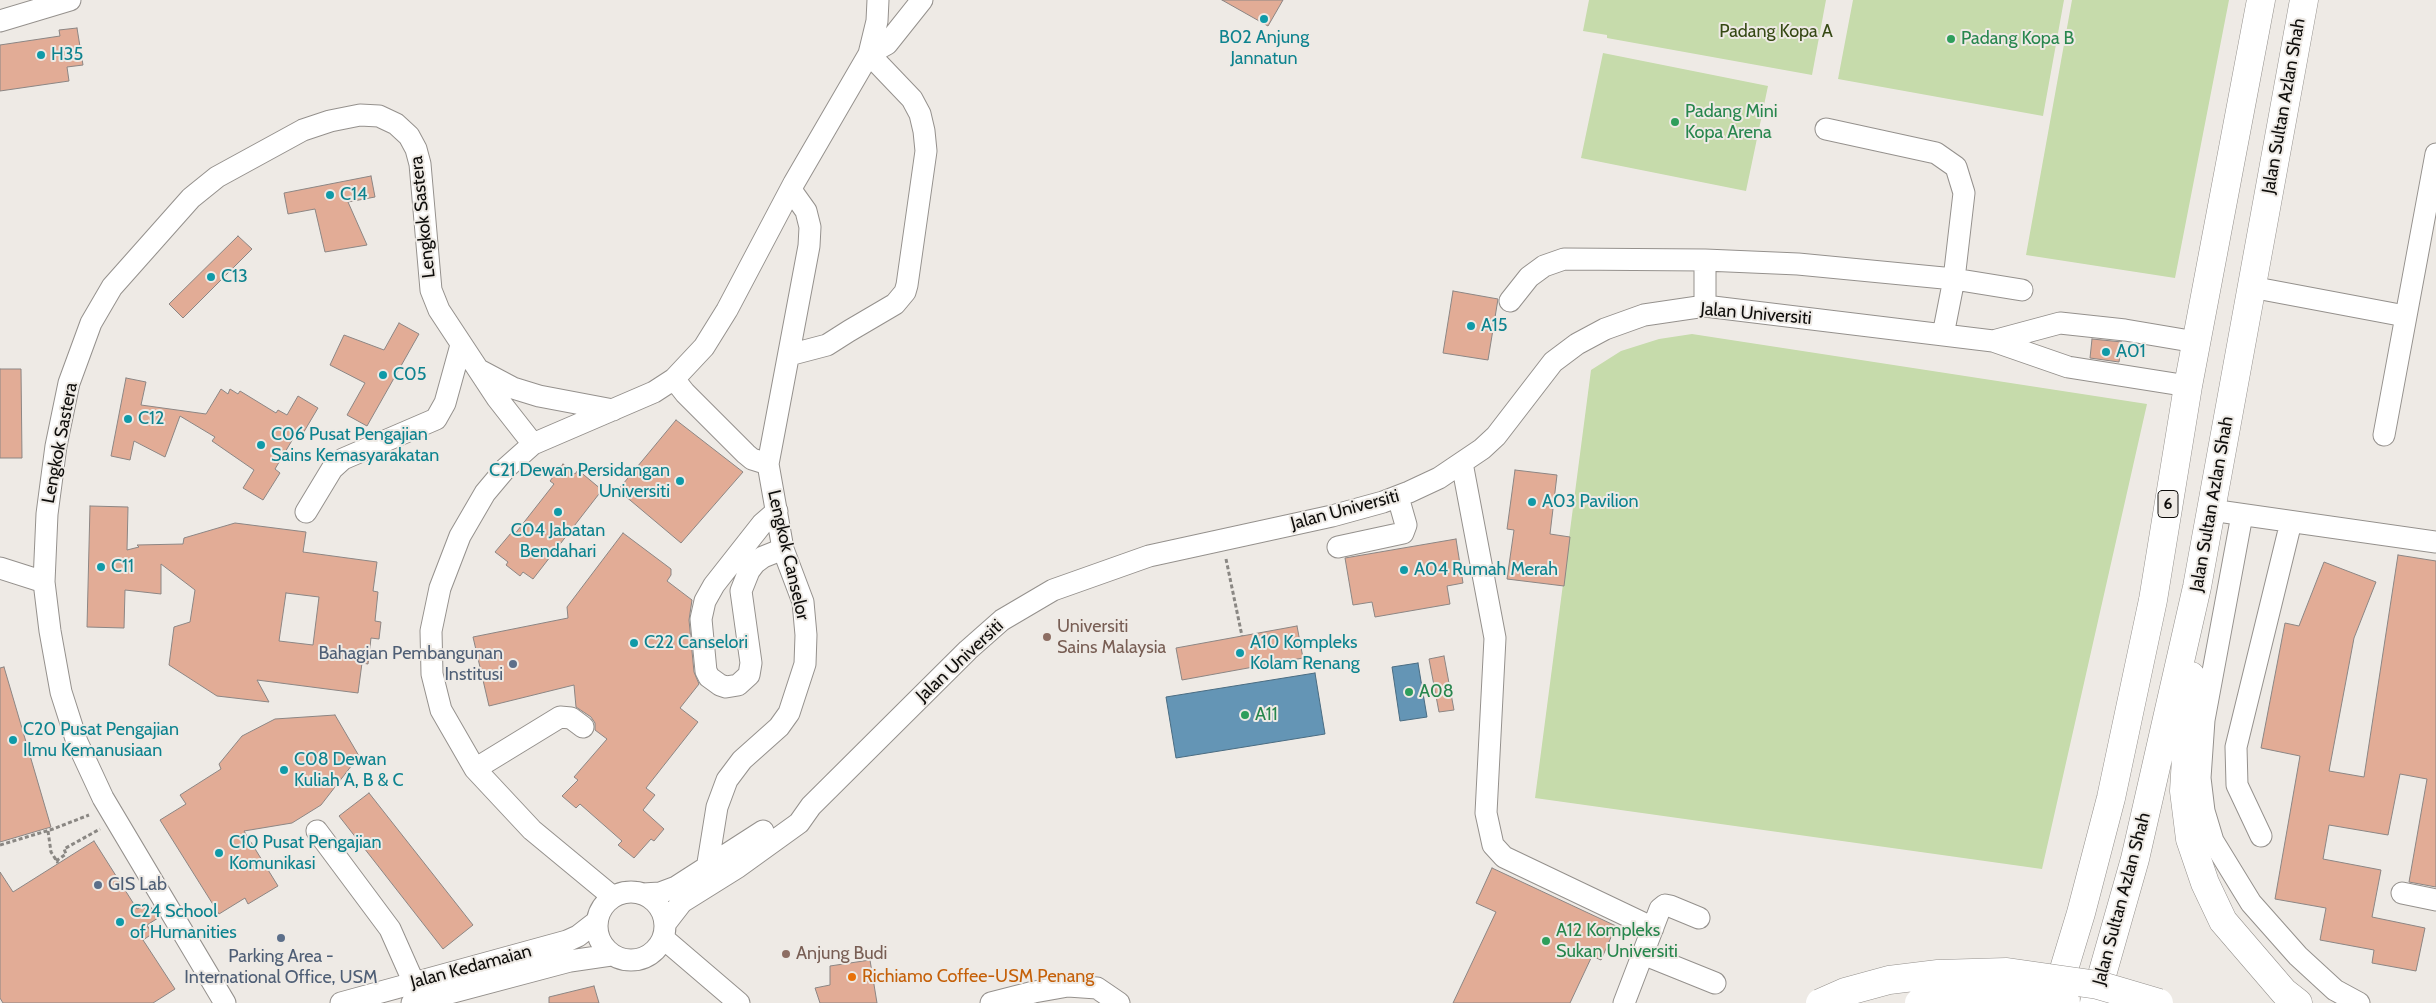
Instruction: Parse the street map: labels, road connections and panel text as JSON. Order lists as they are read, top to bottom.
{
  "streets": {
    "highway": ["Jalan Sultan Azlan Shah", "6"],
    "street": [
      "Lengkok Sastera",
      "Jalan Universiti",
      "Lengkok Canselor",
      "Jalan Kedamaian"
    ]
  },
  "crossings": [
    ["Jalan Sultan Azlan Shah", "Jalan Universiti"],
    ["Jalan Universiti", "Lengkok Canselor"],
    ["Jalan Universiti", "Jalan Kedamaian"]
  ],
  "parks": ["Padang Kopa A"],
  "places": [
    "B02 Anjung Jannatun",
    "Padang Kopa B",
    "H35",
    "Padang Mini Kopa Arena",
    "C14",
    "C13",
    "A15",
    "A01",
    "C05",
    "C12",
    "C06 Pusat Pengajian Sains Kemasyarakatan",
    "C21 Dewan Persidangan Universiti",
    "A03 Pavilion",
    "C04 Jabatan Bendahari",
    "C11",
    "A04 Rumah Merah",
    "Universiti Sains Malaysia",
    "C22 Canselori",
    "A10 Kompleks Kolam Renang",
    "Bahagian Pembangunan Institusi",
    "A08",
    "A11",
    "C20 Pusat Pengajian Ilmu Kemanusiaan",
    "C08 Dewan Kuliah A, B & C",
    "C10 Pusat Pengajian Komunikasi",
    "GIS Lab",
    "C24 School of Humanities",
    "Parking Area - International Office, USM",
    "A12 Kompleks Sukan Universiti",
    "Anjung Budi",
    "Richiamo Coffee-USM Penang"
  ]
}
